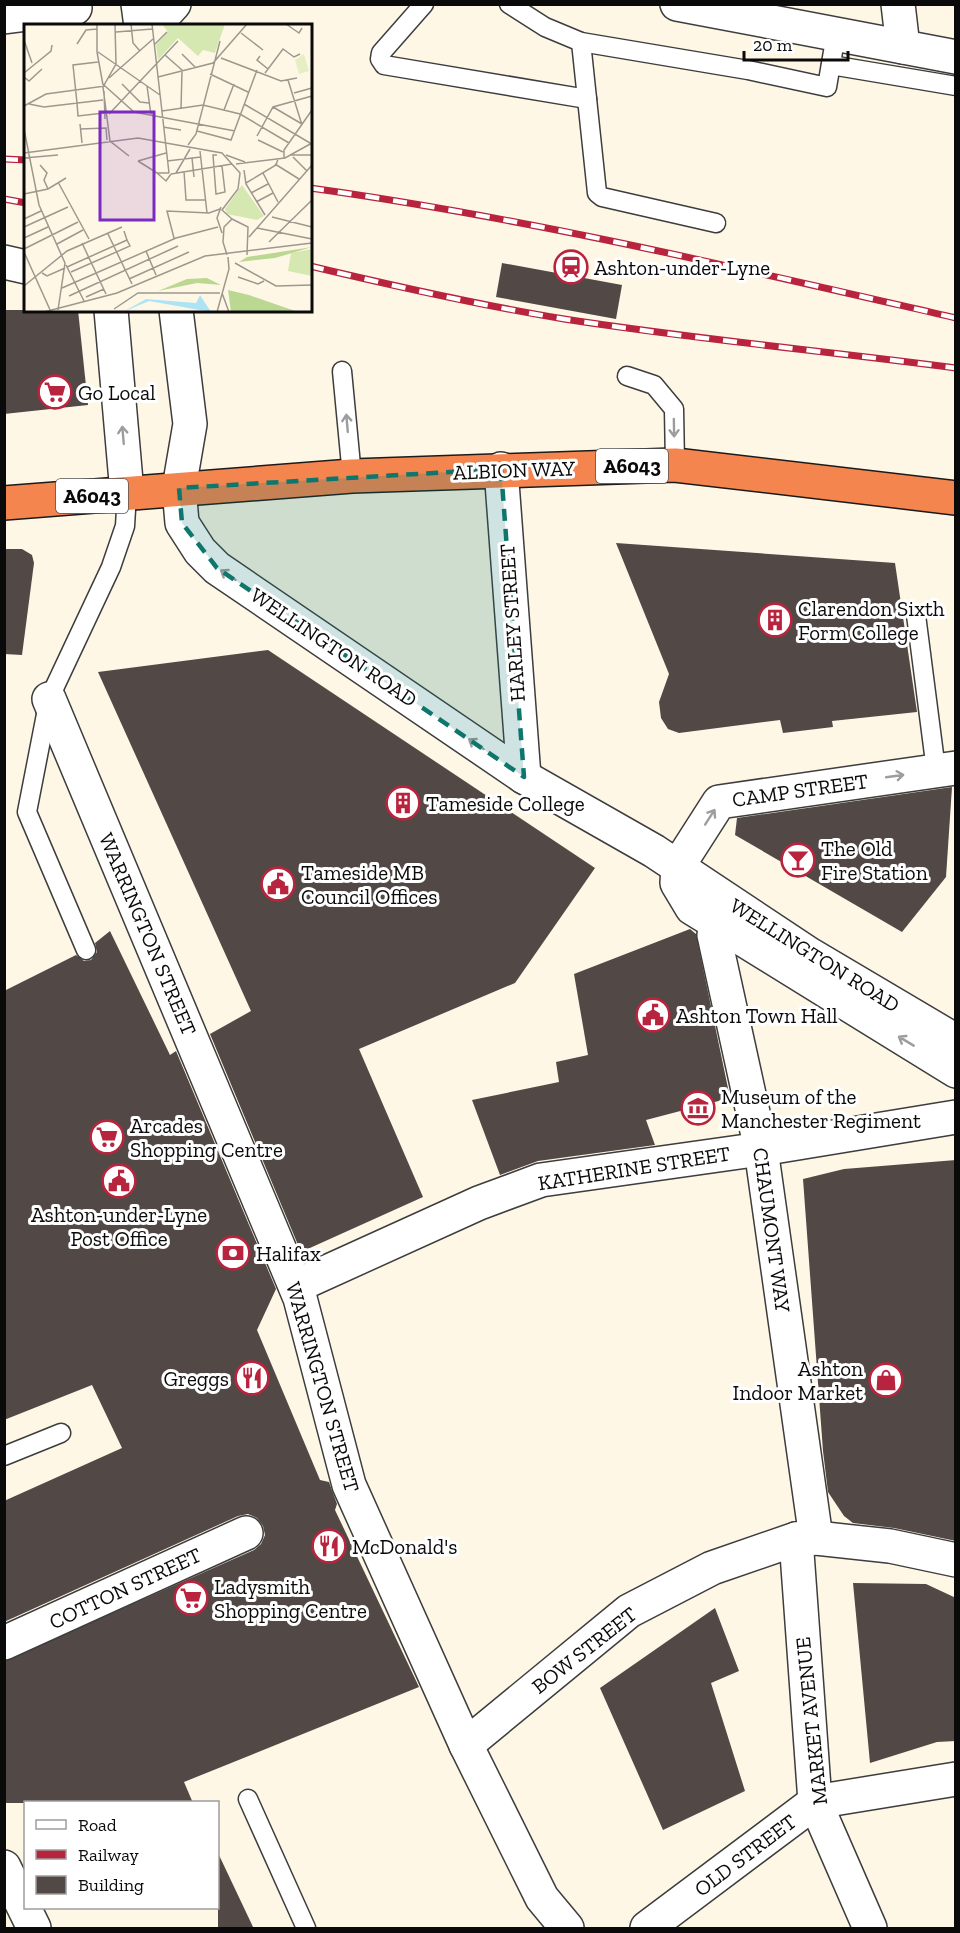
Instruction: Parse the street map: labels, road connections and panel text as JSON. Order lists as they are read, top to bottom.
{
  "streets": {
    "highway": ["A6043", "ALBION WAY"],
    "street": [
      "HARLEY STREET",
      "WELLINGTON ROAD",
      "CAMP STREET",
      "WARRINGTON STREET",
      "KATHERINE STREET",
      "CHAUMONT WAY",
      "COTTON STREET",
      "BOW STREET",
      "MARKET AVENUE",
      "OLD STREET"
    ]
  },
  "crossings": [
    ["A6043", "ALBION WAY"],
    ["A6043", "WELLINGTON ROAD"],
    ["ALBION WAY", "HARLEY STREET"],
    ["ALBION WAY", "WELLINGTON ROAD"],
    ["HARLEY STREET", "WELLINGTON ROAD"],
    ["WELLINGTON ROAD", "CAMP STREET"],
    ["WELLINGTON ROAD", "CHAUMONT WAY"],
    ["WARRINGTON STREET", "KATHERINE STREET"],
    ["WARRINGTON STREET", "BOW STREET"],
    ["KATHERINE STREET", "CHAUMONT WAY"],
    ["CHAUMONT WAY", "BOW STREET"],
    ["CHAUMONT WAY", "MARKET AVENUE"],
    ["BOW STREET", "MARKET AVENUE"],
    ["MARKET AVENUE", "OLD STREET"]
  ],
  "one_way": ["CAMP STREET"],
  "places": {
    "station": ["Ashton-under-Lyne"],
    "supermarket": ["Go Local", "Arcades Shopping Centre", "Ladysmith Shopping Centre"],
    "building": ["Clarendon Sixth Form College", "Tameside College"],
    "bar": ["The Old Fire Station"],
    "public building": ["Tameside MB Council Offices", "Ashton Town Hall", "Ashton-under-Lyne Post Office"],
    "museum": ["Museum of the Manchester Regiment"],
    "bank": ["Halifax"],
    "restaurant": ["Greggs", "McDonald's"],
    "shop": ["Ashton Indoor Market"]
  },
  "legend": ["Road", "Railway", "Building"],
  "scale_bar": "20 m"
}
